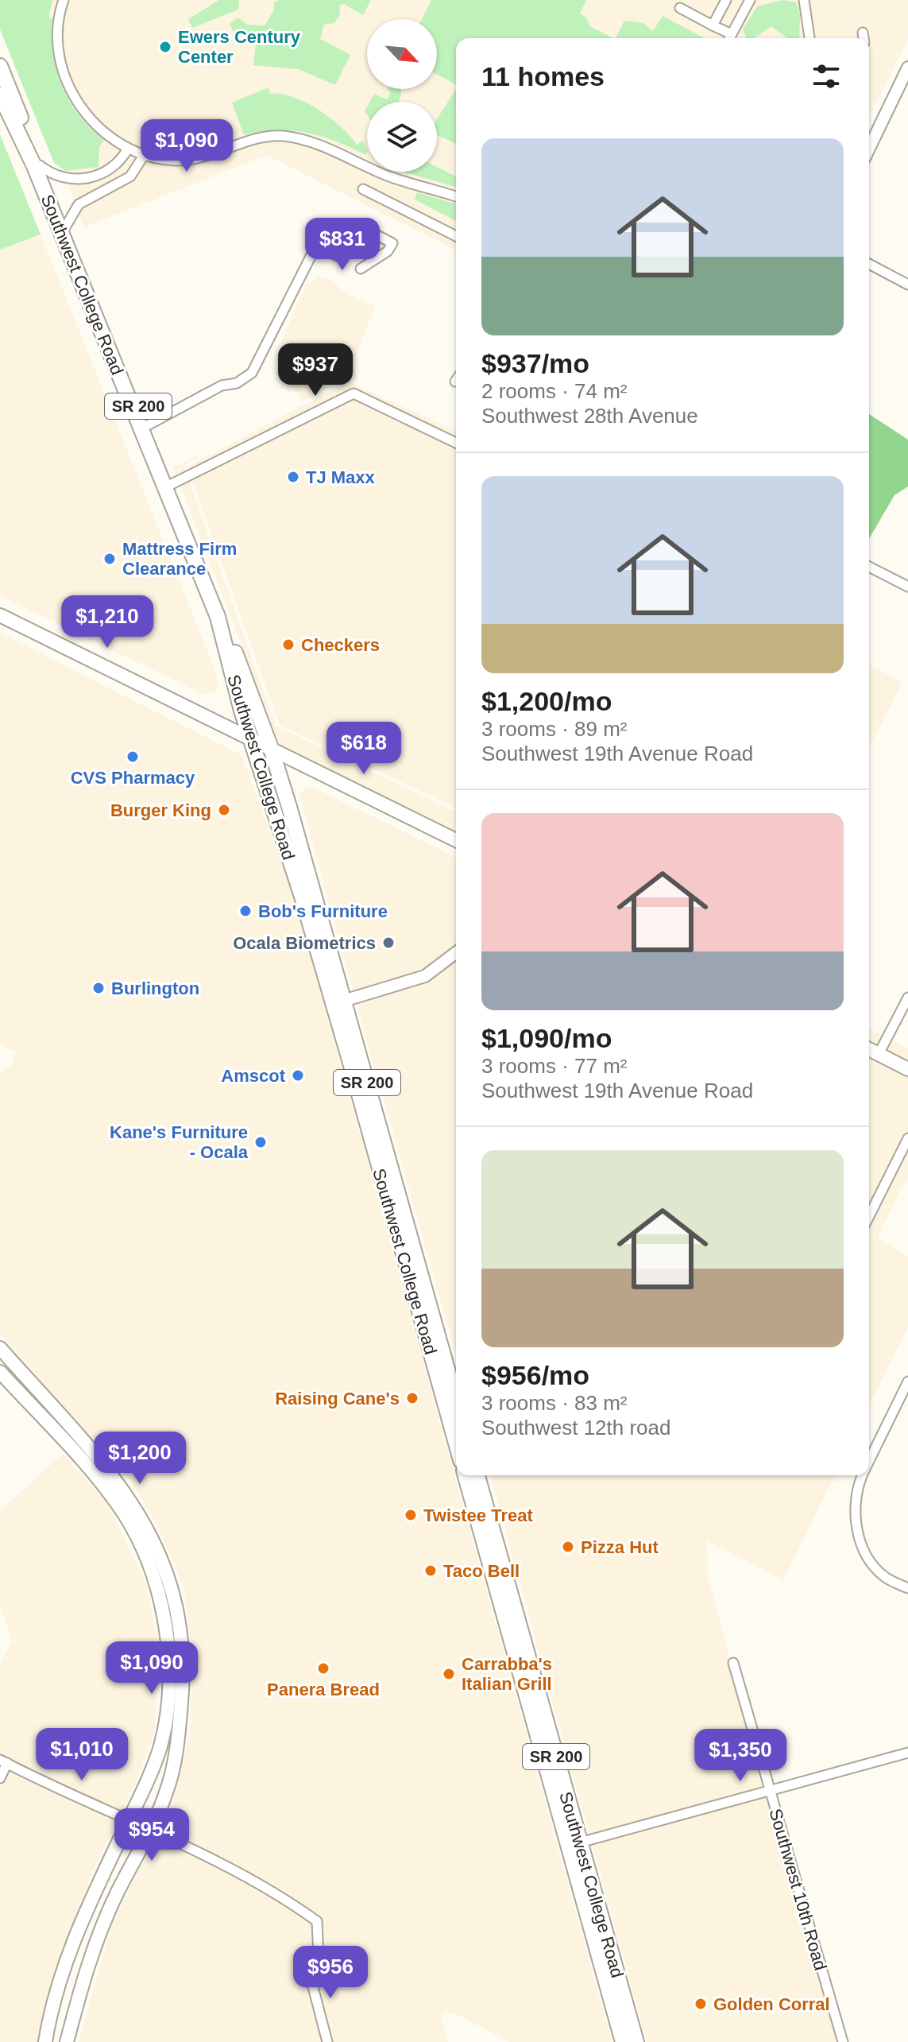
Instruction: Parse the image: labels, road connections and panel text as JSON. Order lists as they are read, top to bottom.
{
  "streets": {
    "main road": ["Southwest College Road", "SR 200"],
    "street": ["Southwest 10th Road"]
  },
  "places": [
    "Ewers Century Center",
    "TJ Maxx",
    "Mattress Firm Clearance",
    "Checkers",
    "CVS Pharmacy",
    "Burger King",
    "Bob's Furniture",
    "Ocala Biometrics",
    "Burlington",
    "Amscot",
    "Kane's Furniture - Ocala",
    "Raising Cane's",
    "Twistee Treat",
    "Pizza Hut",
    "Taco Bell",
    "Panera Bread",
    "Carrabba's Italian Grill",
    "Golden Corral"
  ],
  "north": "bottom right",
  "page": {
    "heading": "11 homes",
    "list": [
      {
        "name": "$937/mo",
        "note": "2 rooms · 74 m² · Southwest 28th Avenue"
      },
      {
        "name": "$1,200/mo",
        "note": "3 rooms · 89 m² · Southwest 19th Avenue Road"
      },
      {
        "name": "$1,090/mo",
        "note": "3 rooms · 77 m² · Southwest 19th Avenue Road"
      },
      {
        "name": "$956/mo",
        "note": "3 rooms · 83 m² · Southwest 12th road"
      }
    ],
    "price": [
      "$1,090",
      "$831",
      "$937",
      "$1,210",
      "$618",
      "$1,200",
      "$1,090",
      "$1,010",
      "$1,350",
      "$954",
      "$956"
    ]
  }
}
